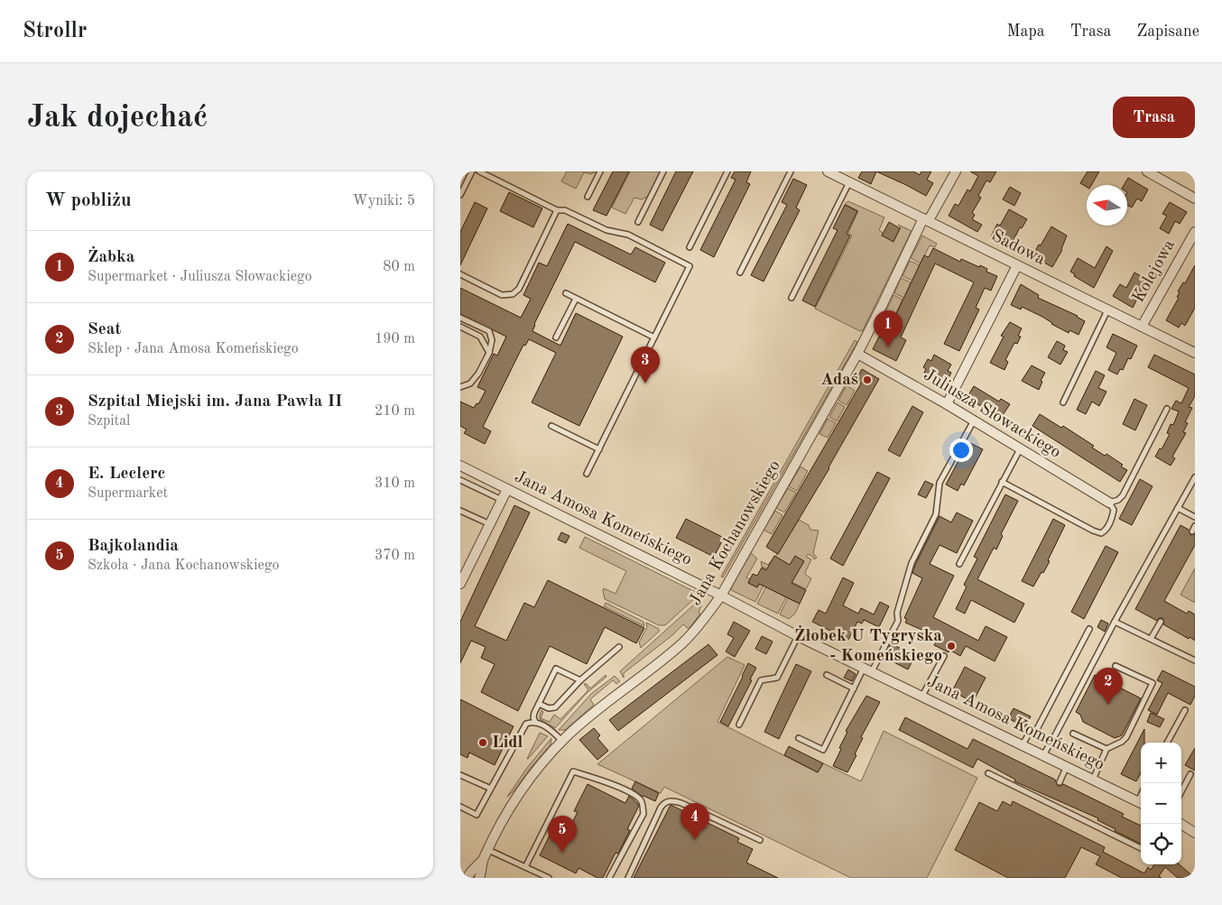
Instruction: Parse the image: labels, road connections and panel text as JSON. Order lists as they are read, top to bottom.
{
  "streets": {
    "street": [
      "Sadowa",
      "Kolejowa",
      "Juliusza Słowackiego",
      "Jana Amosa Komeńskiego",
      "Jana Kochanowskiego"
    ]
  },
  "crossings": [
    ["Sadowa", "Kolejowa"],
    ["Sadowa", "Jana Kochanowskiego"],
    ["Juliusza Słowackiego", "Jana Kochanowskiego"],
    ["Jana Amosa Komeńskiego", "Jana Kochanowskiego"]
  ],
  "places": ["Adaś", "Żłobek U Tygryska - Komeńskiego", "Lidl"],
  "north": "left",
  "page": {
    "header": "Strollr",
    "nav": ["Mapa", "Trasa", "Zapisane"],
    "buttons": "Trasa",
    "title": "Jak dojechać",
    "heading": ["W pobliżu", "Wyniki: 5"],
    "list": [
      {
        "mark": "1",
        "name": "Żabka",
        "note": "Supermarket · Juliusza Słowackiego",
        "value": "80 m"
      },
      {
        "mark": "2",
        "name": "Seat",
        "note": "Sklep · Jana Amosa Komeńskiego",
        "value": "190 m"
      },
      {
        "mark": "3",
        "name": "Szpital Miejski im. Jana Pawła II",
        "note": "Szpital",
        "value": "210 m"
      },
      {
        "mark": "4",
        "name": "E. Leclerc",
        "note": "Supermarket",
        "value": "310 m"
      },
      {
        "mark": "5",
        "name": "Bajkolandia",
        "note": "Szkoła · Jana Kochanowskiego",
        "value": "370 m"
      }
    ],
    "pins": [
      "1",
      "3",
      "2",
      "4",
      "5"
    ],
    "map_buttons": ["+", "−"]
  }
}
